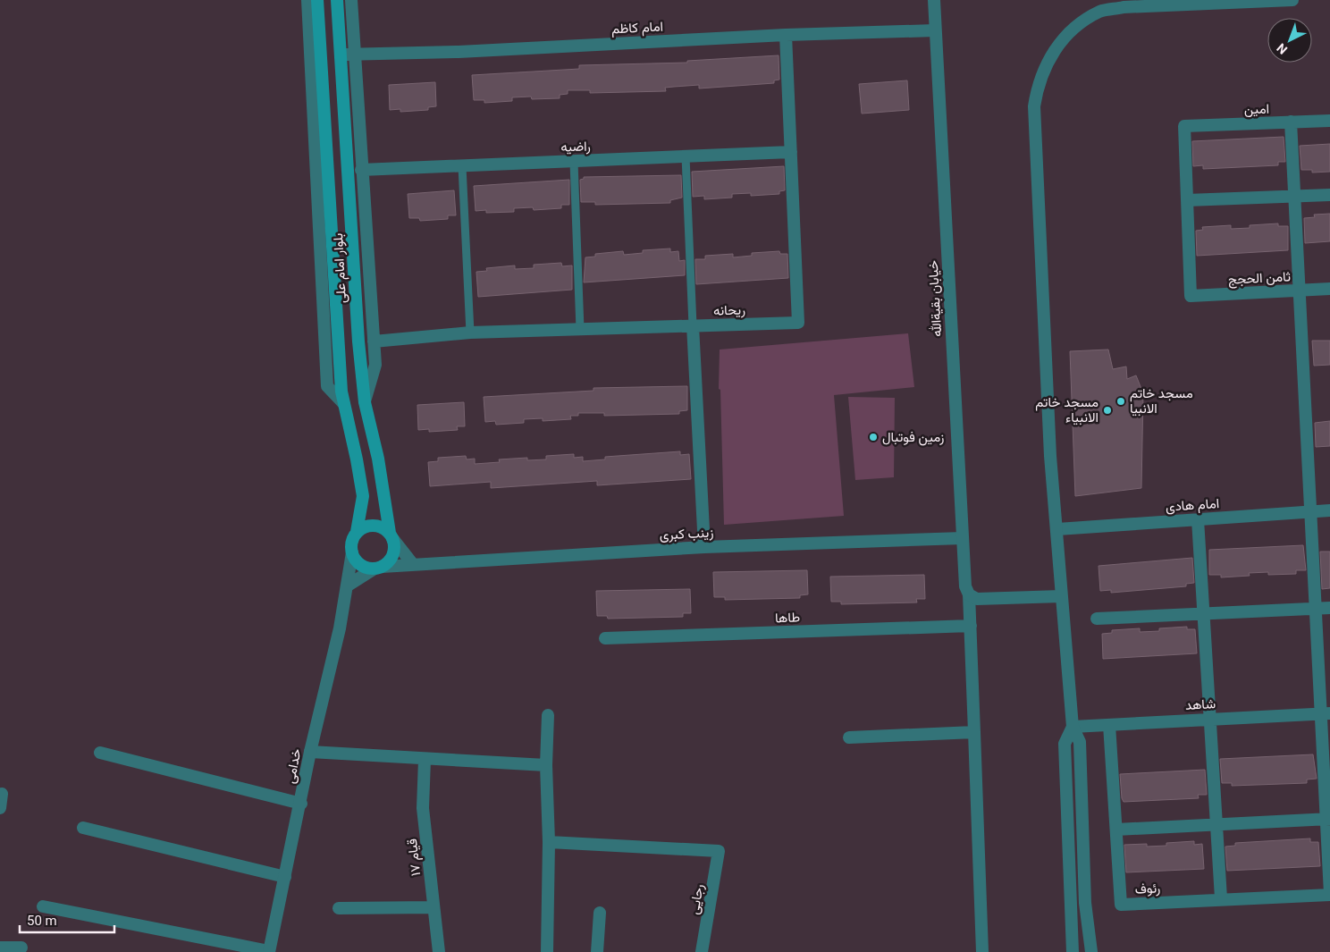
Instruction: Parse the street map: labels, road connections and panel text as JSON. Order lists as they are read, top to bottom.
{
  "streets": {
    "main road": ["بلوار امام علی"],
    "street": [
      "امام کاظم",
      "امین",
      "راضیه",
      "ثامن الحجج",
      "خیابان بقیةالله",
      "ریحانه",
      "امام هادی",
      "زینب کبری",
      "طاها",
      "شاهد",
      "خدامی",
      "قیام ۱۷",
      "رئوف",
      "رجایی"
    ]
  },
  "crossings": [
    ["امام کاظم", "بلوار امام علی"],
    ["امام کاظم", "خیابان بقیةالله"],
    ["امام کاظم", "ریحانه"],
    ["امین", "ثامن الحجج"],
    ["راضیه", "ریحانه"],
    ["بلوار امام علی", "زینب کبری"],
    ["بلوار امام علی", "خدامی"],
    ["خیابان بقیةالله", "زینب کبری"],
    ["خیابان بقیةالله", "طاها"],
    ["زینب کبری", "خدامی"],
    ["شاهد", "رئوف"]
  ],
  "places": ["مسجد خاتم الانبیا", "مسجد خاتم الانبیاء", "زمین فوتبال"],
  "scale_bar": "50 m",
  "north": "bottom left"
}
